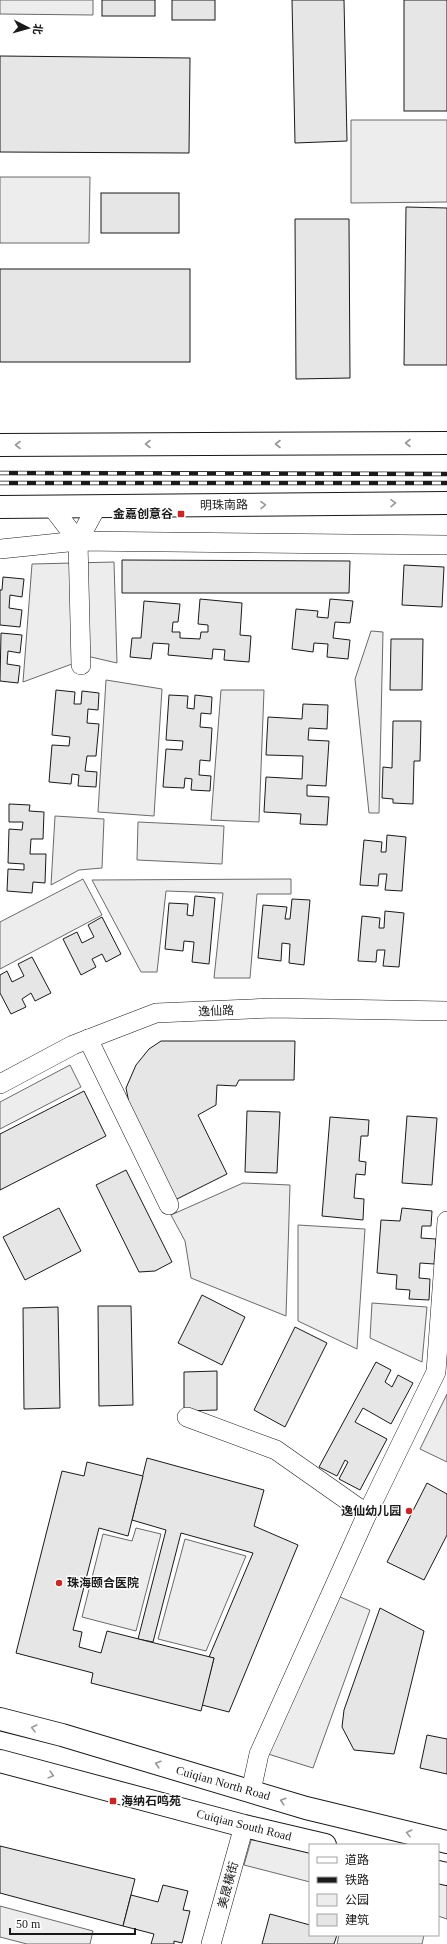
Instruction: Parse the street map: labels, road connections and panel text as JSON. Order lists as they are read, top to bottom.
{
  "streets": {
    "main road": ["明珠南路", "Cuiqian North Road", "Cuiqian South Road"],
    "street": ["逸仙路", "美晟橫街"]
  },
  "crossings": [
    ["Cuiqian South Road", "美晟橫街"]
  ],
  "one_way": ["Cuiqian North Road", "Cuiqian South Road"],
  "places": {
    "transit": ["金嘉创意谷", "海纳石鸣苑"],
    "other": ["逸仙幼儿园", "珠海颐合医院"]
  },
  "legend": [
    "道路",
    "铁路",
    "公园",
    "建筑"
  ],
  "scale_bar": "50 m",
  "north": "right"
}
